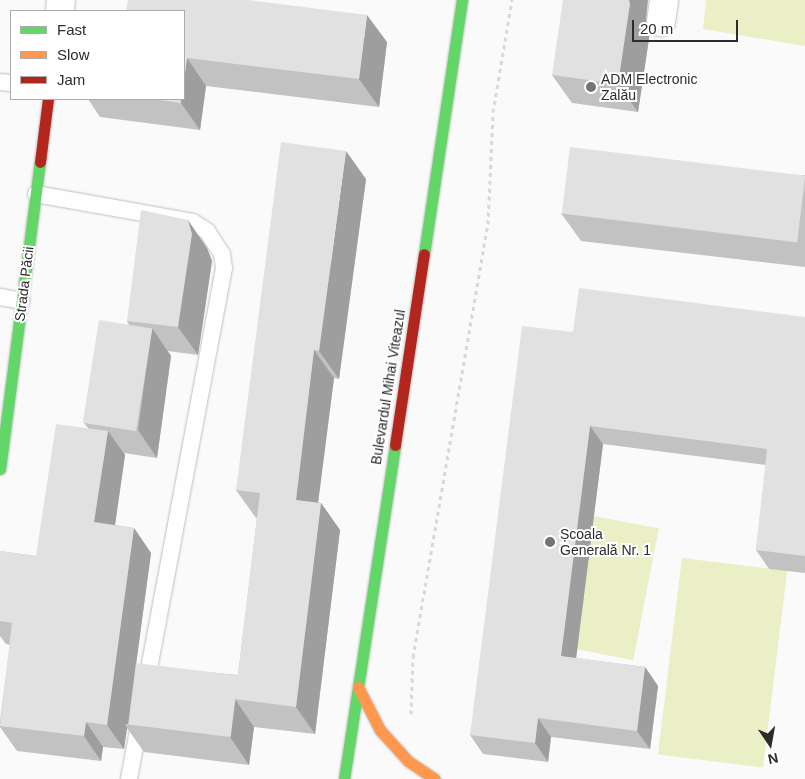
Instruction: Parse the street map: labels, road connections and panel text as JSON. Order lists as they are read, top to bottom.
{
  "streets": {
    "main road": ["Strada Păcii", "Bulevardul Mihai Viteazul"]
  },
  "places": ["ADM Electronic Zalău", "Școala Generală Nr. 1"],
  "legend": ["Fast", "Slow", "Jam"],
  "scale_bar": "20 m",
  "north": "bottom"
}
